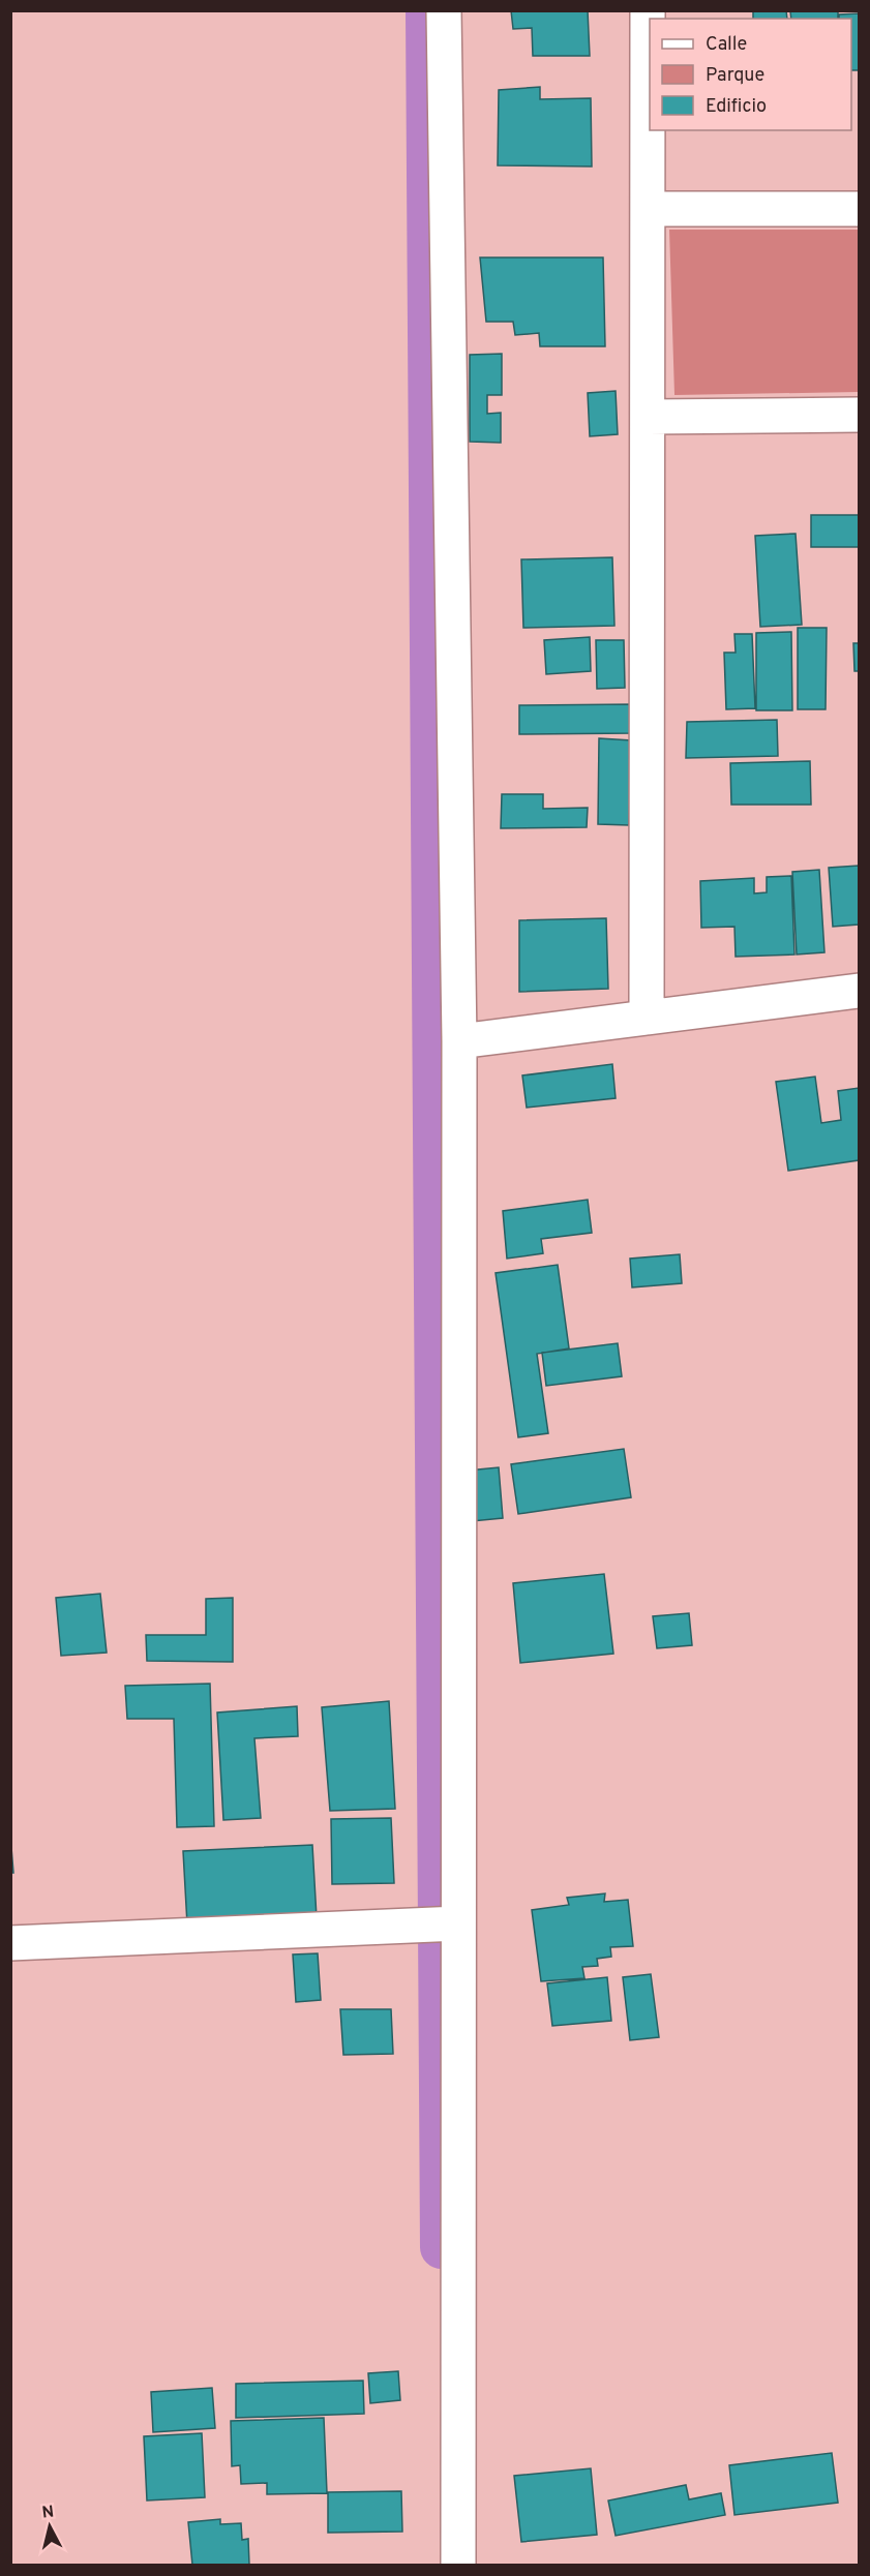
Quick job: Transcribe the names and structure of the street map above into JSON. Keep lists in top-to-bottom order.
{
  "legend": ["Calle", "Parque", "Edificio"],
  "north": "top"
}
